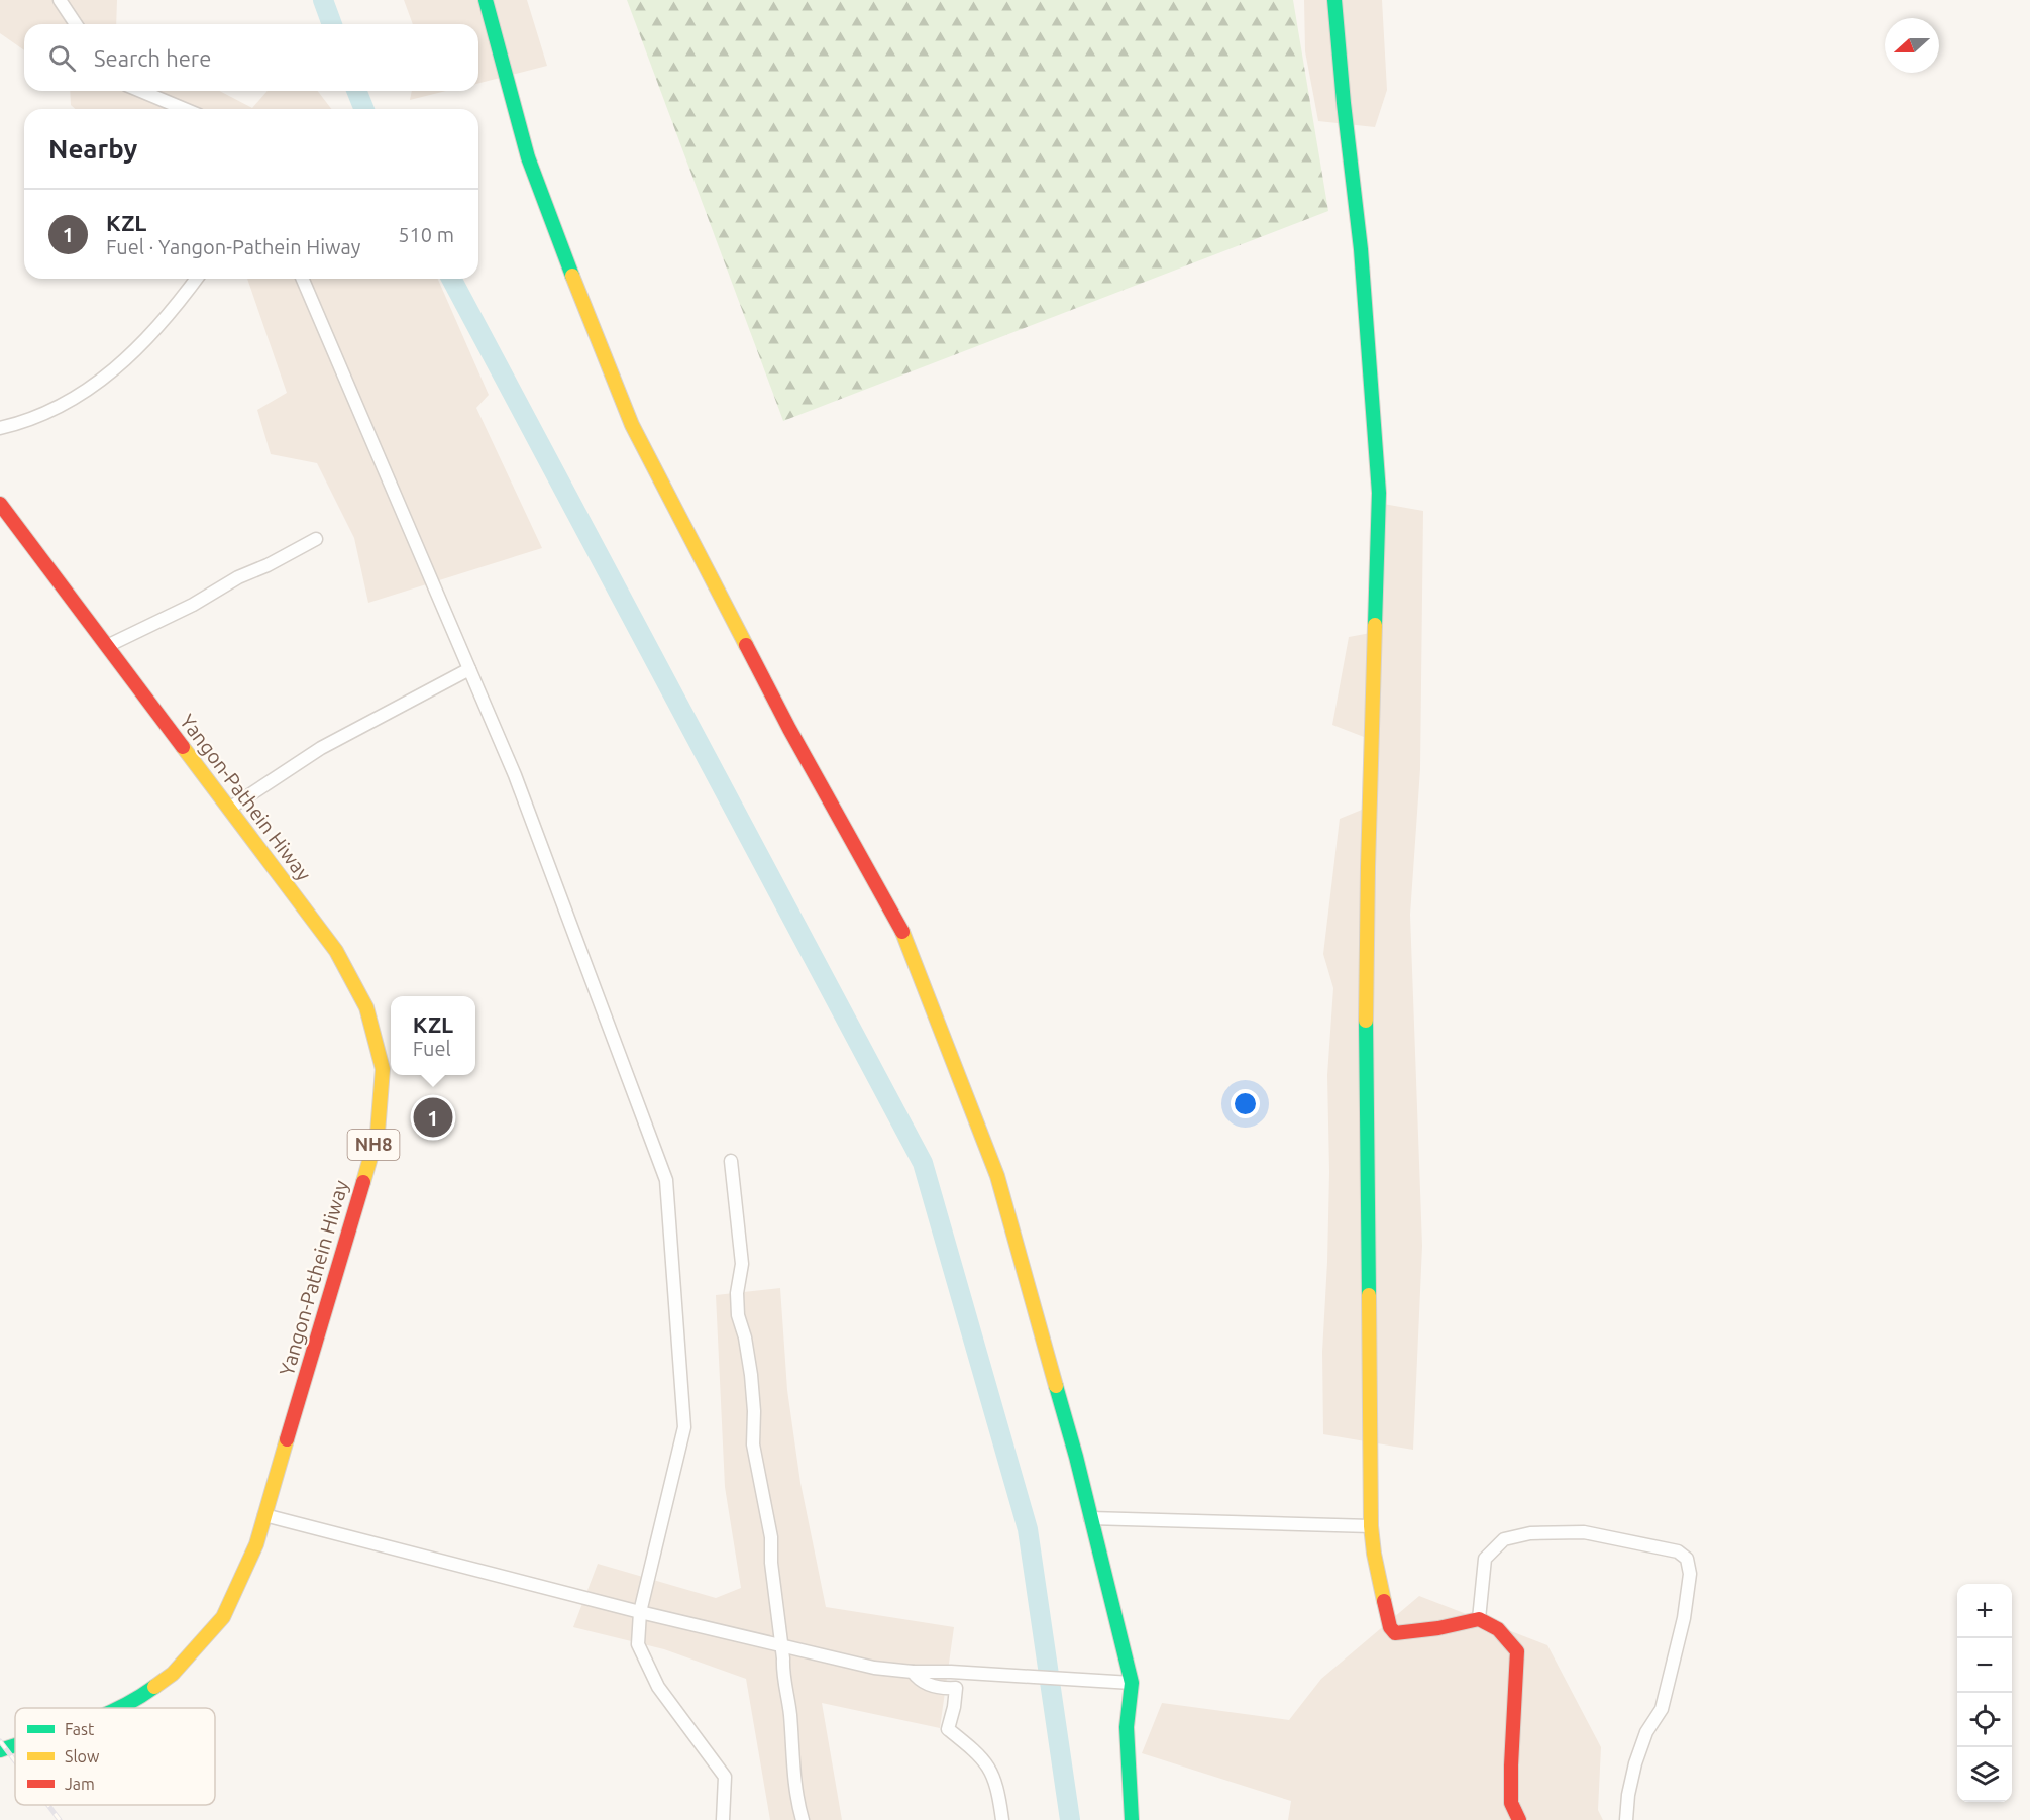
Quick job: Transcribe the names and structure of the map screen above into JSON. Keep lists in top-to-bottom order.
{
  "streets": {
    "main road": ["Yangon-Pathein Hiway", "NH8"]
  },
  "legend": ["Fast", "Slow", "Jam"],
  "north": "left",
  "page": {
    "search": "Search here",
    "heading": "Nearby",
    "list": [
      {
        "mark": "1",
        "name": "KZL",
        "note": "Fuel · Yangon-Pathein Hiway",
        "value": "510 m"
      }
    ],
    "popup": ["KZL", "Fuel"],
    "pins": "1",
    "map_buttons": ["+", "−"]
  }
}
